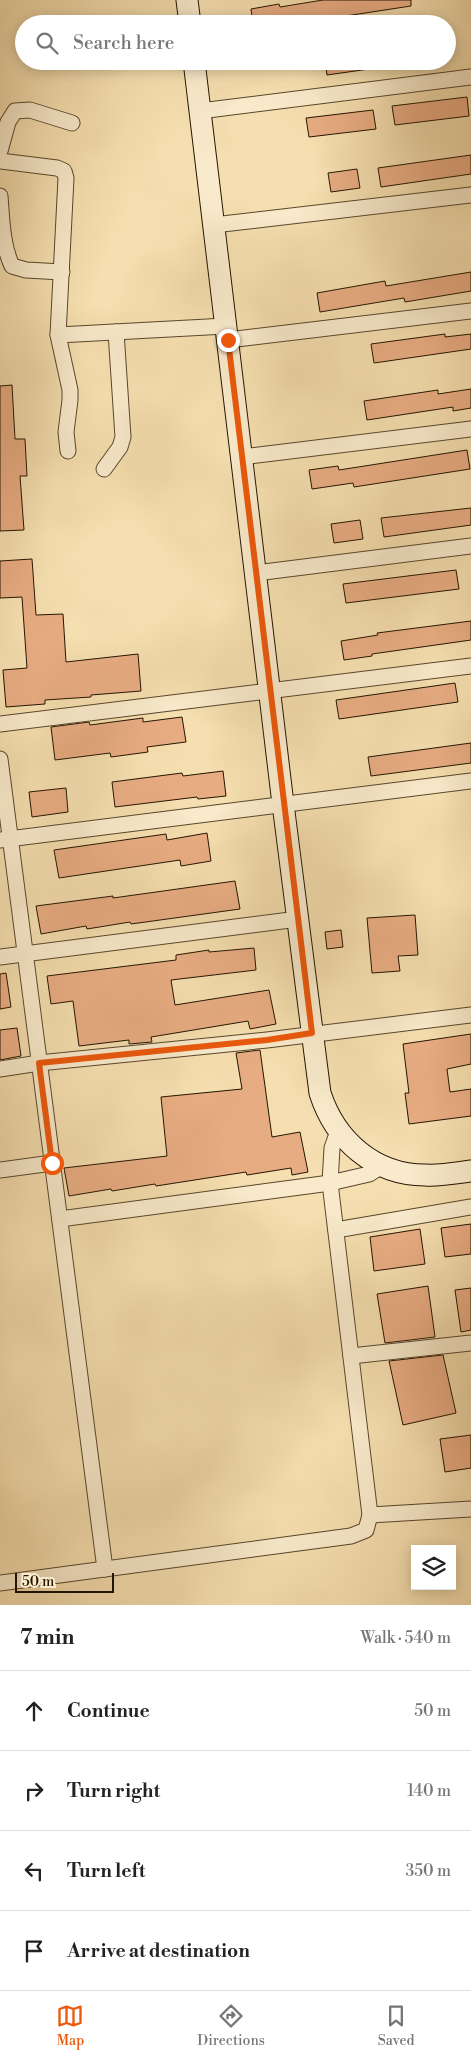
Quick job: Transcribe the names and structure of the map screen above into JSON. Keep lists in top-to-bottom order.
{
  "scale_bar": "50 m",
  "page": {
    "search": "Search here",
    "scale": "50 m",
    "heading": ["7 min", "Walk · 540 m"],
    "list": [
      ["Continue", "50 m"],
      ["Turn right", "140 m"],
      ["Turn left", "350 m"],
      "Arrive at destination"
    ],
    "nav": ["Map", "Directions", "Saved"]
  }
}
